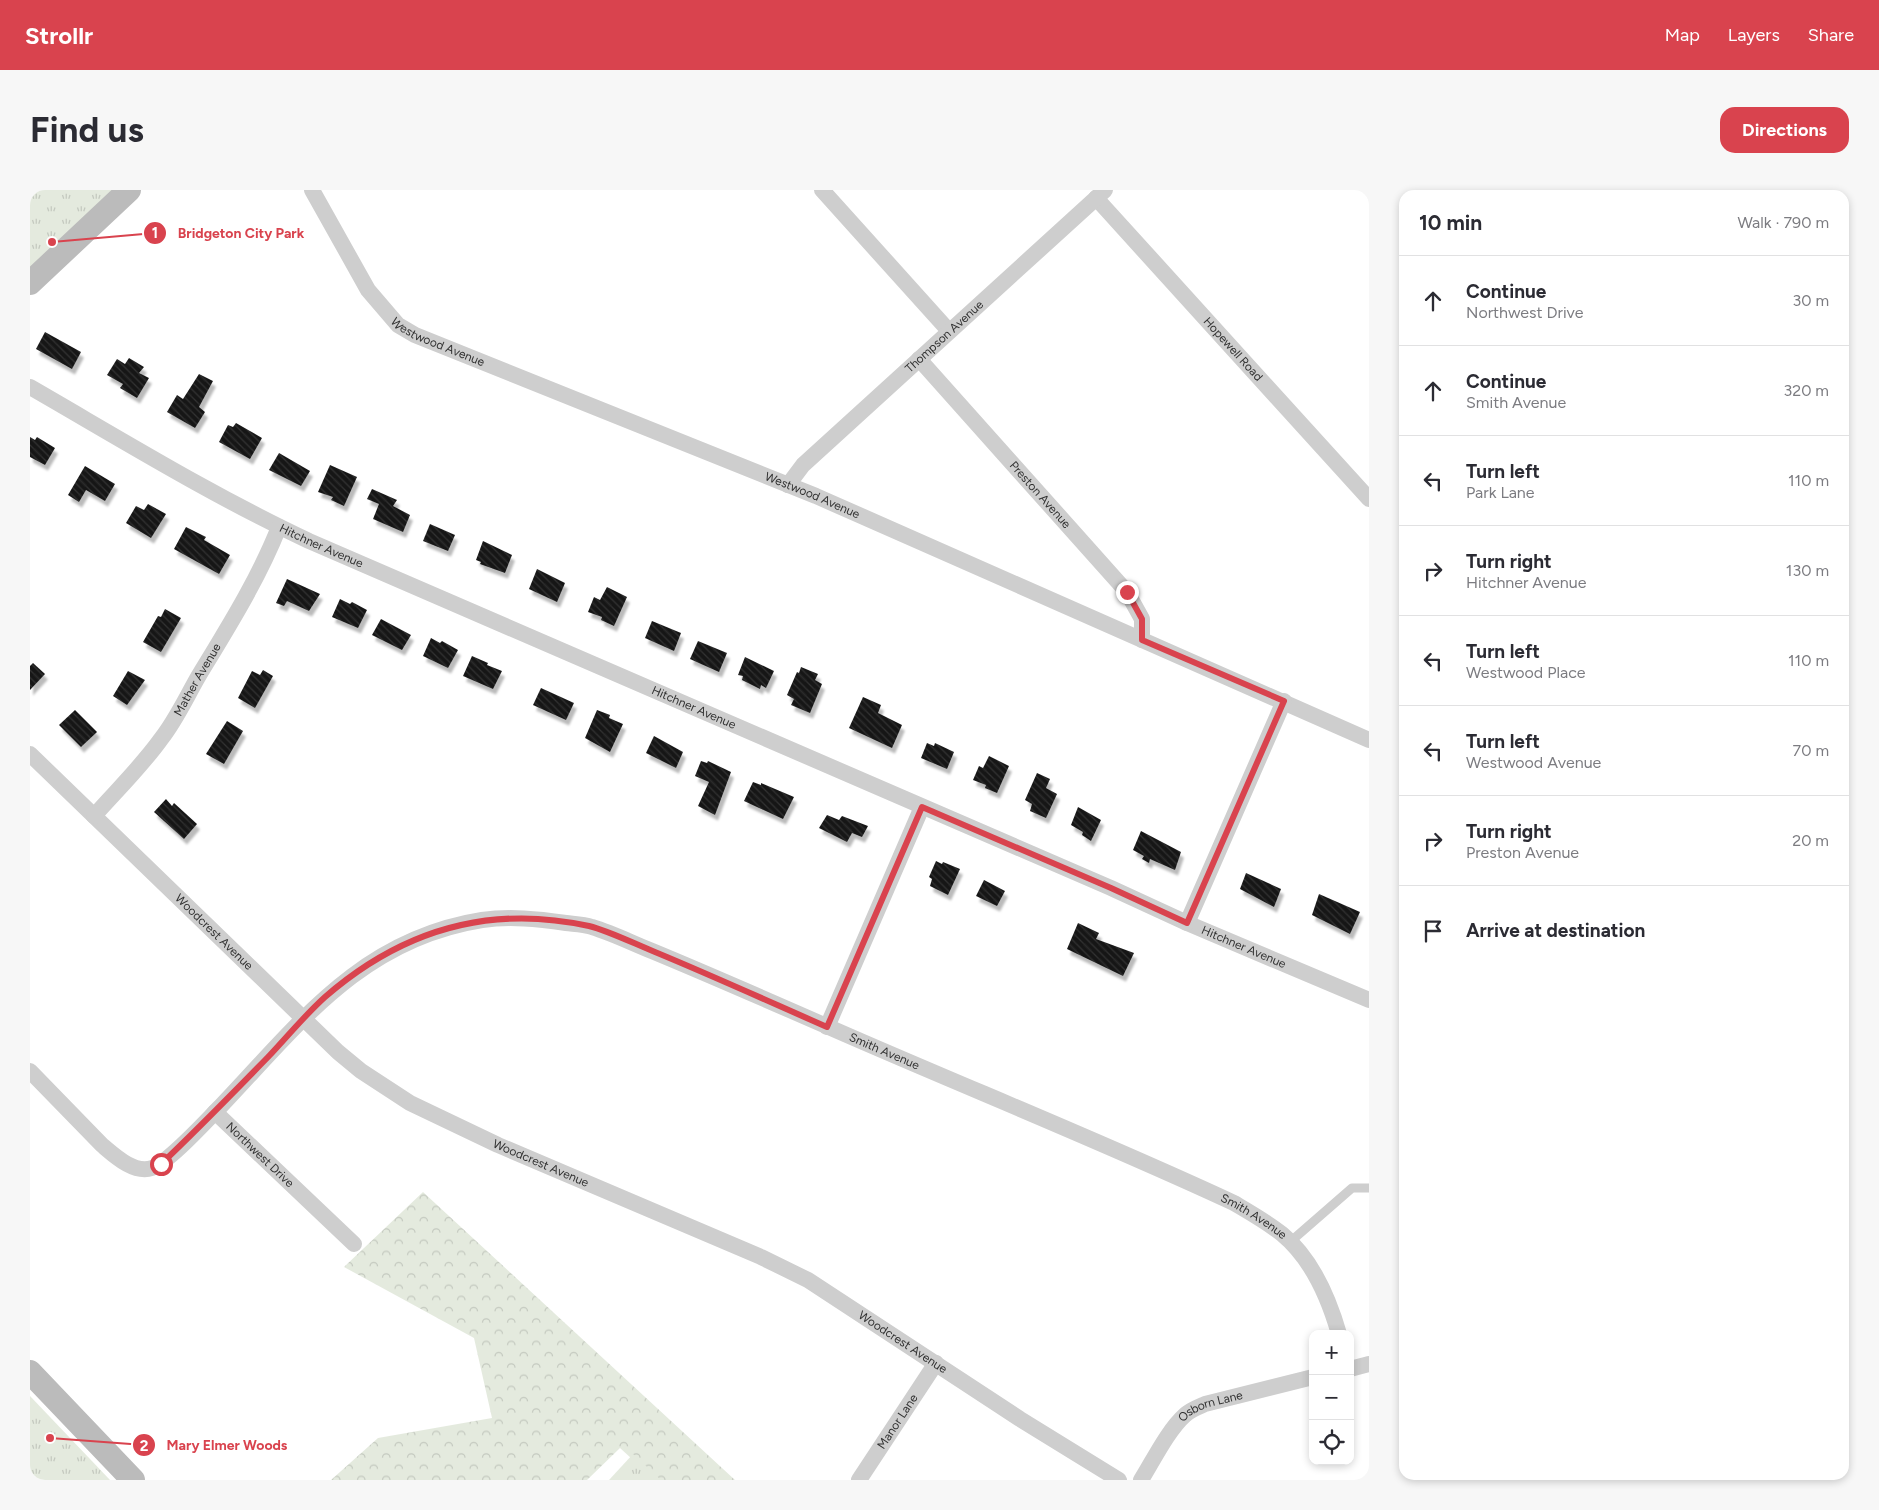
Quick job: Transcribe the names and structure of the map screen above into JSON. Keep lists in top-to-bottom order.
{
  "streets": {
    "street": [
      "Thompson Avenue",
      "Westwood Avenue",
      "Hopewell Road",
      "Preston Avenue",
      "Hitchner Avenue",
      "Mather Avenue",
      "Woodcrest Avenue",
      "Smith Avenue",
      "Northwest Drive",
      "Osborn Lane",
      "Manor Lane"
    ]
  },
  "crossings": [
    ["Thompson Avenue", "Westwood Avenue"],
    ["Thompson Avenue", "Hopewell Road"],
    ["Thompson Avenue", "Preston Avenue"],
    ["Westwood Avenue", "Preston Avenue"],
    ["Hitchner Avenue", "Mather Avenue"],
    ["Mather Avenue", "Woodcrest Avenue"],
    ["Woodcrest Avenue", "Smith Avenue"],
    ["Woodcrest Avenue", "Manor Lane"],
    ["Smith Avenue", "Northwest Drive"]
  ],
  "places": ["Bridgeton City Park", "Mary Elmer Woods"],
  "page": {
    "header": "Strollr",
    "nav": ["Map", "Layers", "Share"],
    "buttons": "Directions",
    "title": "Find us",
    "heading": ["10 min", "Walk · 790 m"],
    "list": [
      ["Continue", "Northwest Drive", "30 m"],
      ["Continue", "Smith Avenue", "320 m"],
      ["Turn left", "Park Lane", "110 m"],
      ["Turn right", "Hitchner Avenue", "130 m"],
      ["Turn left", "Westwood Place", "110 m"],
      ["Turn left", "Westwood Avenue", "70 m"],
      ["Turn right", "Preston Avenue", "20 m"],
      "Arrive at destination"
    ],
    "map_buttons": ["+", "−"]
  }
}
